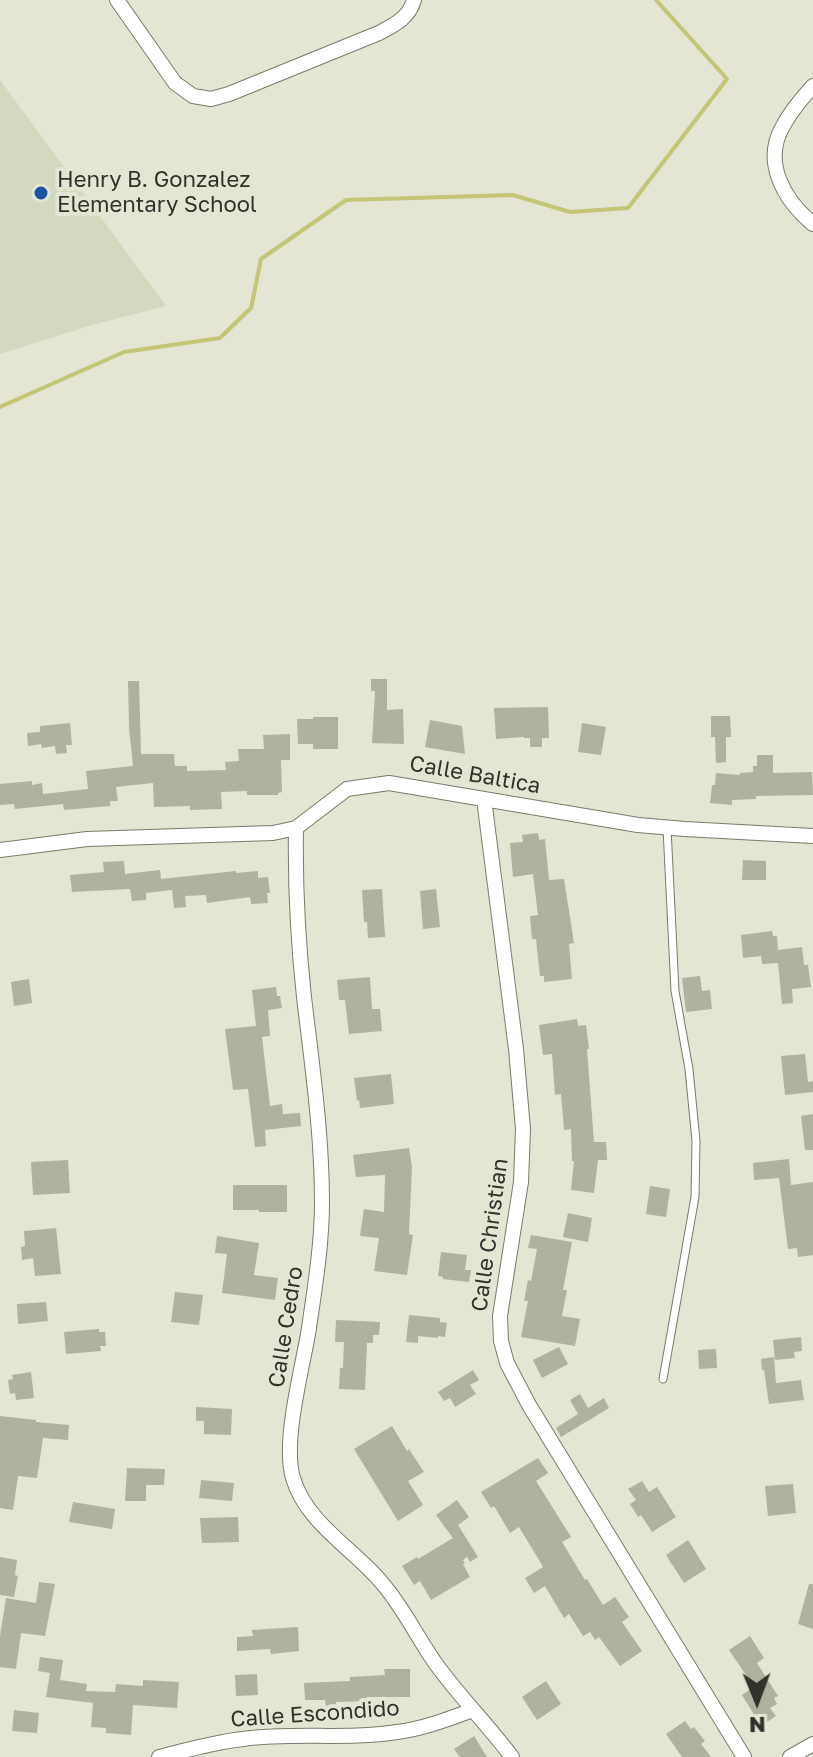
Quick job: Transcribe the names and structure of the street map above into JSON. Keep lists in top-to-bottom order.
{
  "streets": {
    "street": [
      "Calle Baltica",
      "Calle Christian",
      "Calle Cedro",
      "Calle Escondido"
    ]
  },
  "crossings": [
    ["Calle Baltica", "Calle Christian"],
    ["Calle Baltica", "Calle Cedro"],
    ["Calle Cedro", "Calle Escondido"]
  ],
  "places": ["Henry B. Gonzalez Elementary School"],
  "north": "bottom"
}
